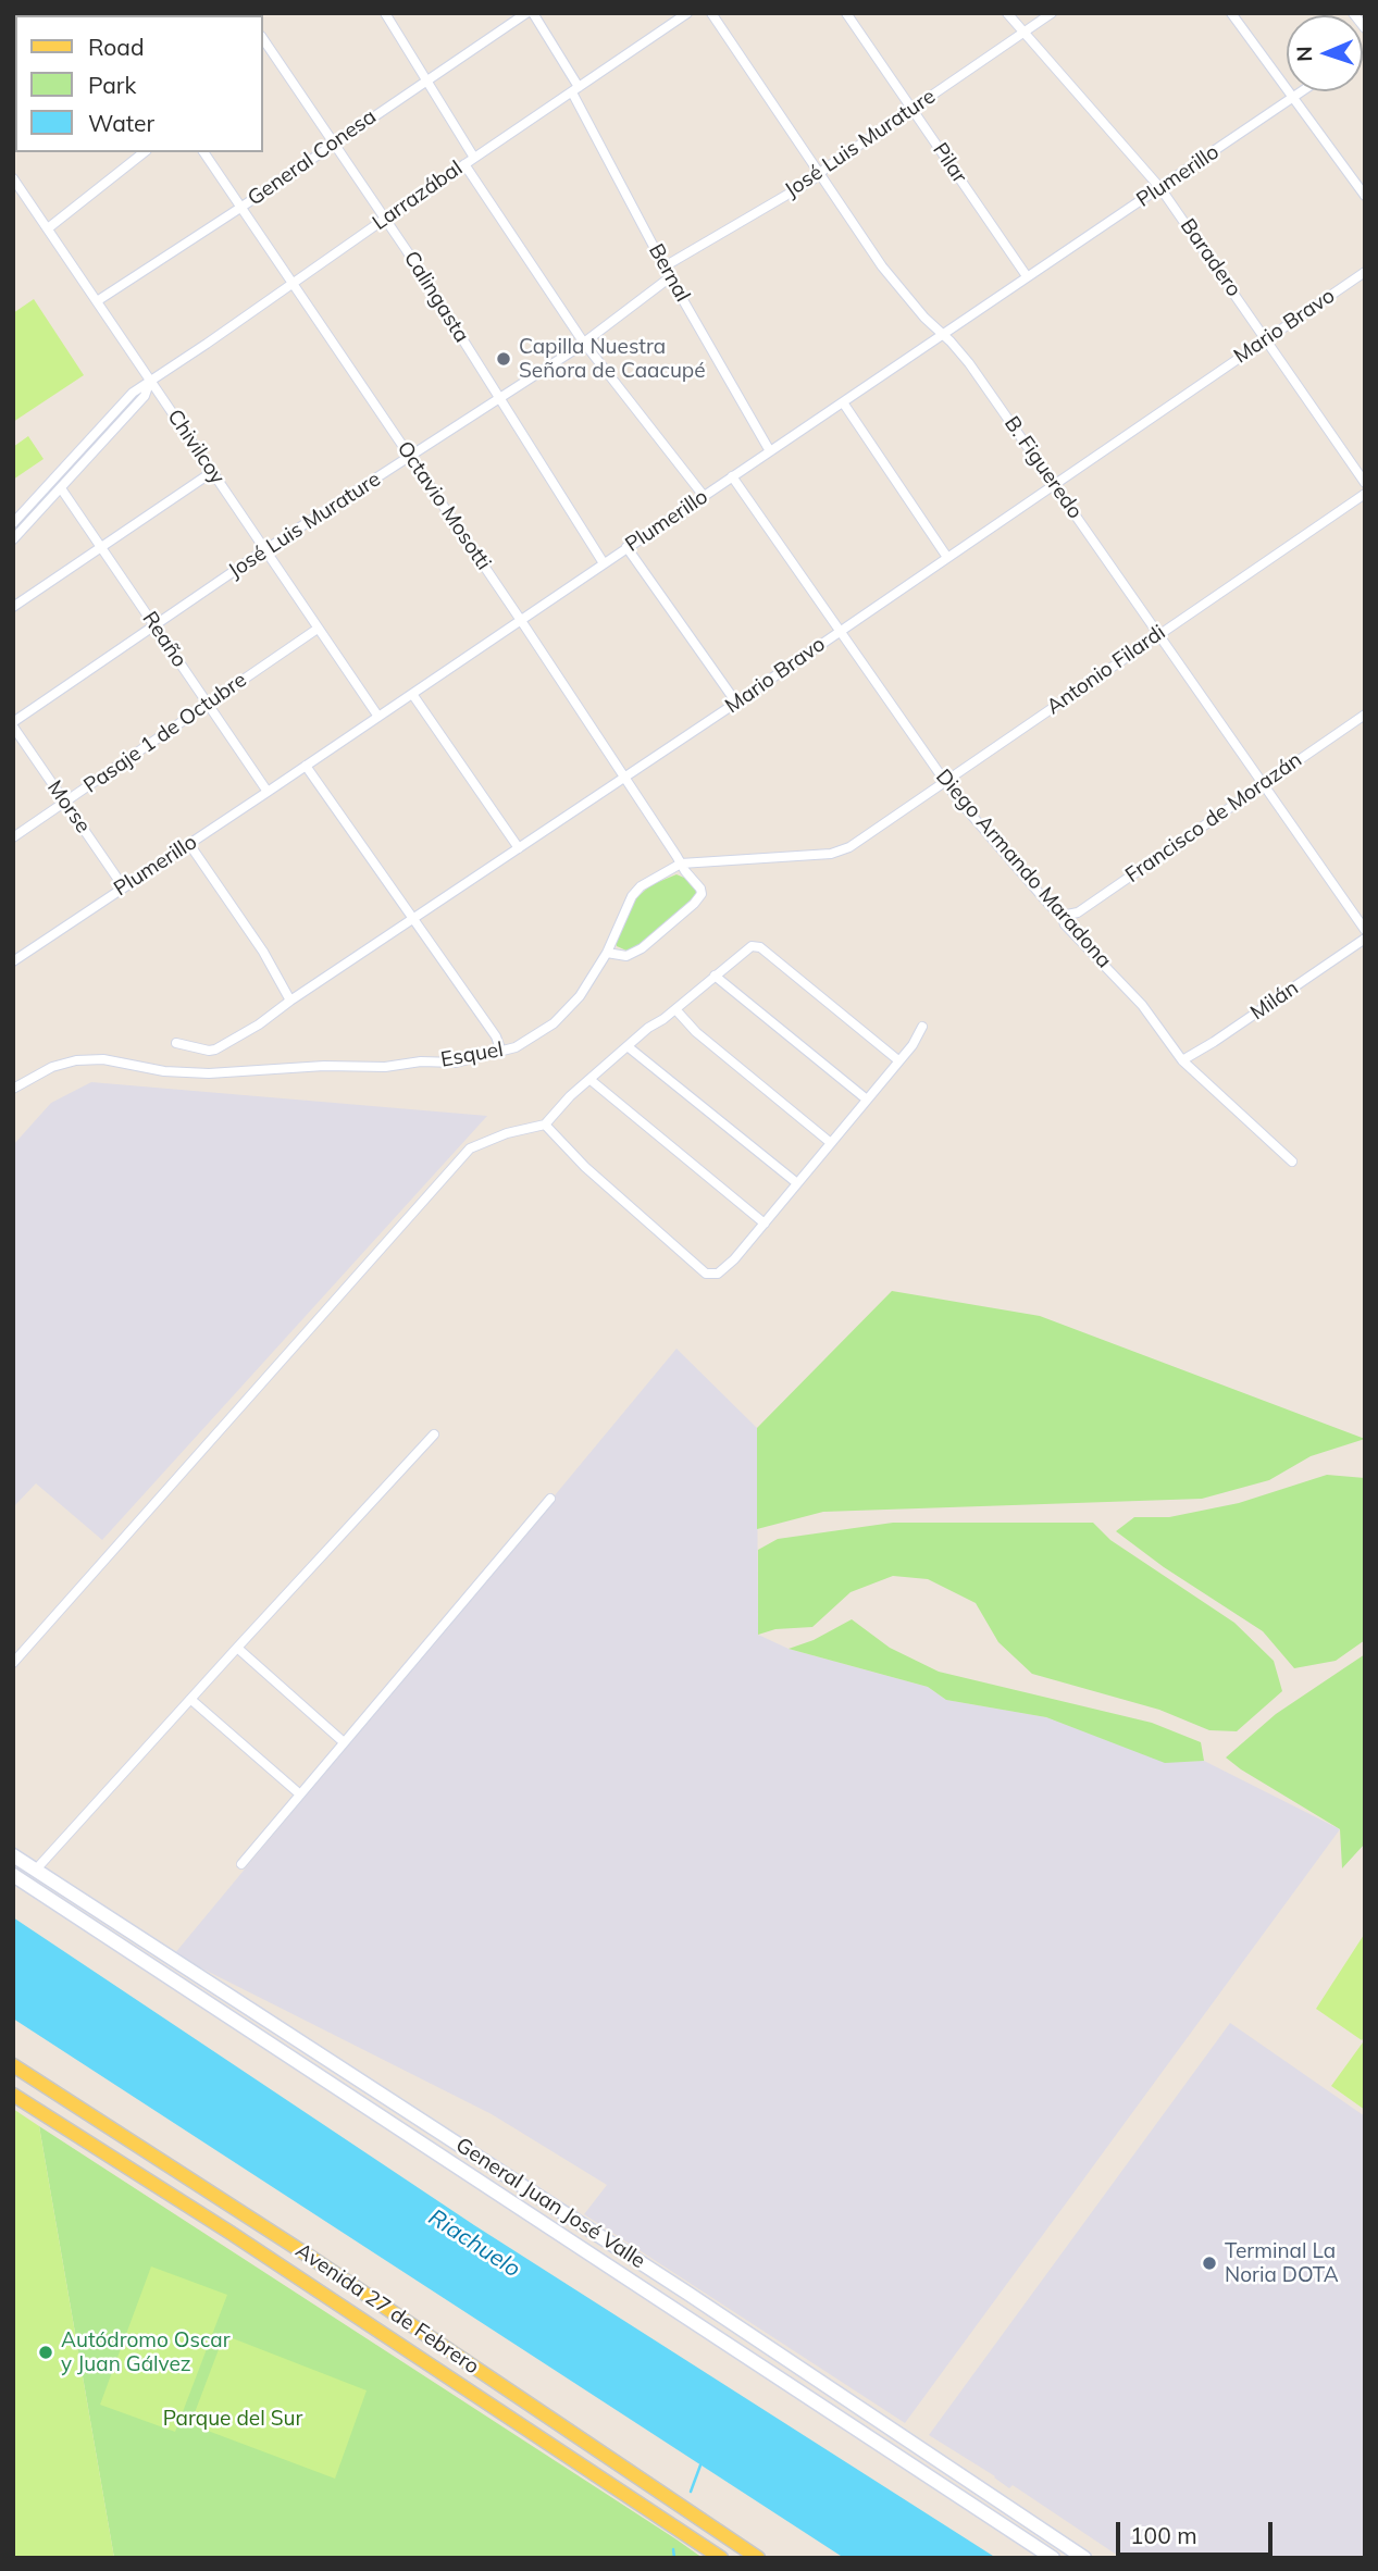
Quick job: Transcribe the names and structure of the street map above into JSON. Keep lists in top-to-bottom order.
{
  "streets": {
    "main road": ["General Juan José Valle", "Avenida 27 de Febrero"],
    "street": [
      "José Luis Murature",
      "General Conesa",
      "Pilar",
      "Plumerillo",
      "Larrazábal",
      "Baradero",
      "Bernal",
      "Calingasta",
      "Mario Bravo",
      "Chivilcoy",
      "B. Figueredo",
      "Octavio Mosotti",
      "Reaño",
      "Antonio Filardi",
      "Pasaje 1 de Octubre",
      "Morse",
      "Francisco de Morazán",
      "Diego Armando Maradona",
      "Milán",
      "Esquel"
    ]
  },
  "crossings": [
    ["José Luis Murature", "Pilar"],
    ["José Luis Murature", "Baradero"],
    ["José Luis Murature", "Bernal"],
    ["José Luis Murature", "Calingasta"],
    ["José Luis Murature", "Chivilcoy"],
    ["José Luis Murature", "B. Figueredo"],
    ["José Luis Murature", "Octavio Mosotti"],
    ["José Luis Murature", "Reaño"],
    ["José Luis Murature", "Morse"],
    ["General Conesa", "Calingasta"],
    ["General Conesa", "Chivilcoy"],
    ["General Conesa", "Octavio Mosotti"],
    ["Pilar", "Plumerillo"],
    ["Plumerillo", "Baradero"],
    ["Plumerillo", "Bernal"],
    ["Plumerillo", "Calingasta"],
    ["Plumerillo", "Chivilcoy"],
    ["Plumerillo", "B. Figueredo"],
    ["Plumerillo", "Octavio Mosotti"],
    ["Plumerillo", "Reaño"],
    ["Plumerillo", "Morse"],
    ["Plumerillo", "Diego Armando Maradona"],
    ["Larrazábal", "Bernal"],
    ["Larrazábal", "Calingasta"],
    ["Larrazábal", "Chivilcoy"],
    ["Larrazábal", "Octavio Mosotti"],
    ["Larrazábal", "Reaño"],
    ["Baradero", "Mario Bravo"],
    ["Mario Bravo", "B. Figueredo"],
    ["Mario Bravo", "Octavio Mosotti"],
    ["Mario Bravo", "Diego Armando Maradona"],
    ["Chivilcoy", "Pasaje 1 de Octubre"],
    ["B. Figueredo", "Antonio Filardi"],
    ["B. Figueredo", "Francisco de Morazán"],
    ["Octavio Mosotti", "Esquel"],
    ["Reaño", "Pasaje 1 de Octubre"],
    ["Antonio Filardi", "Diego Armando Maradona"],
    ["Antonio Filardi", "Esquel"],
    ["Pasaje 1 de Octubre", "Morse"],
    ["Francisco de Morazán", "Diego Armando Maradona"],
    ["Diego Armando Maradona", "Milán"]
  ],
  "water": ["Riachuelo"],
  "parks": ["Parque del Sur"],
  "places": ["Capilla Nuestra Señora de Caacupé", "Terminal La Noria DOTA", "Autódromo Oscar y Juan Gálvez"],
  "legend": ["Road", "Park", "Water"],
  "scale_bar": "100 m",
  "north": "left"
}
